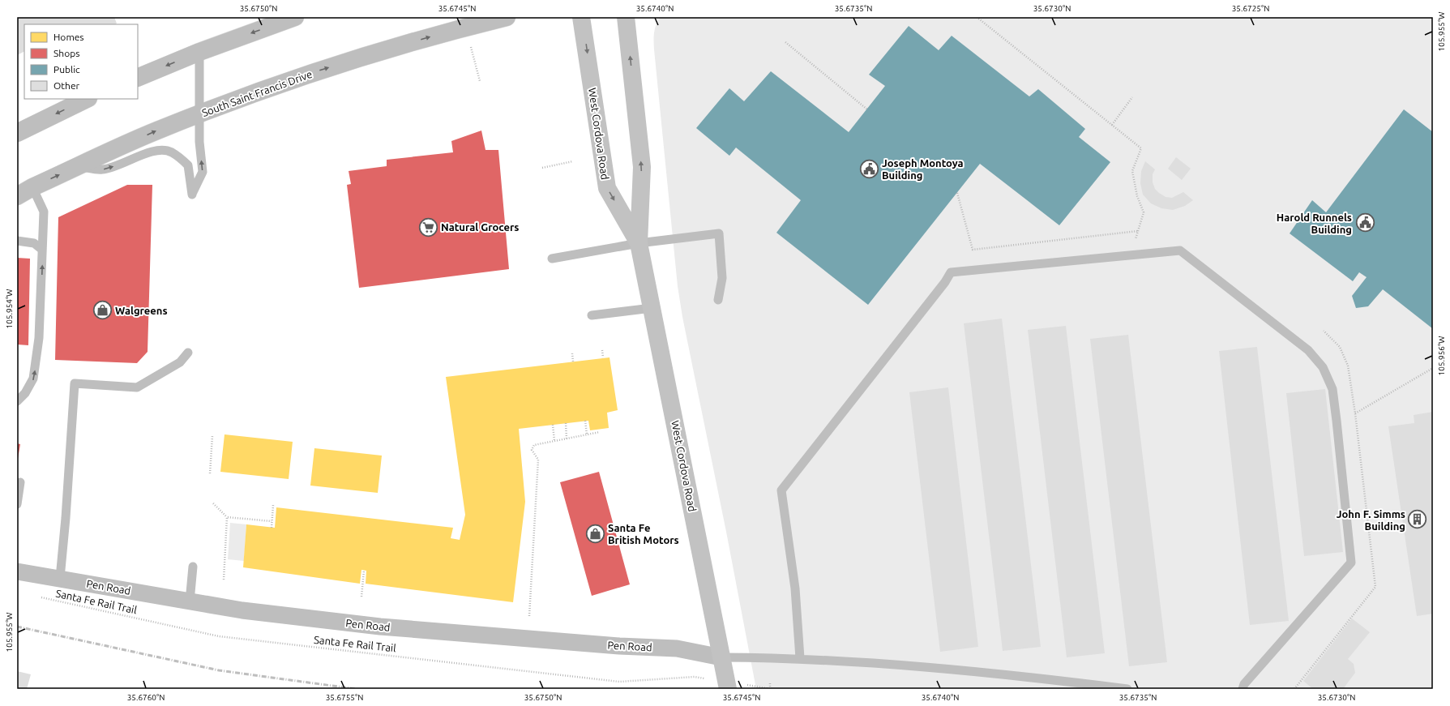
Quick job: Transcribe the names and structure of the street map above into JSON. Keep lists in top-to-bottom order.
{
  "streets": {
    "highway": ["South Saint Francis Drive"],
    "main road": ["West Cordova Road"],
    "street": ["Pen Road"],
    "path": ["Santa Fe Rail Trail"]
  },
  "crossings": [
    ["West Cordova Road", "Pen Road"]
  ],
  "places": {
    "public building": ["Joseph Montoya Building", "Harold Runnels Building"],
    "supermarket": ["Natural Grocers"],
    "shop": ["Walgreens", "Santa Fe British Motors"],
    "building": ["John F. Simms Building"]
  },
  "legend": [
    "Homes",
    "Shops",
    "Public",
    "Other"
  ],
  "coordinates": [
    "35.6750°N",
    "35.6745°N",
    "35.6740°N",
    "35.6735°N",
    "35.6730°N",
    "35.6725°N",
    "105.955°W",
    "105.954°W",
    "105.956°W",
    "35.6760°N",
    "35.6755°N"
  ]
}
